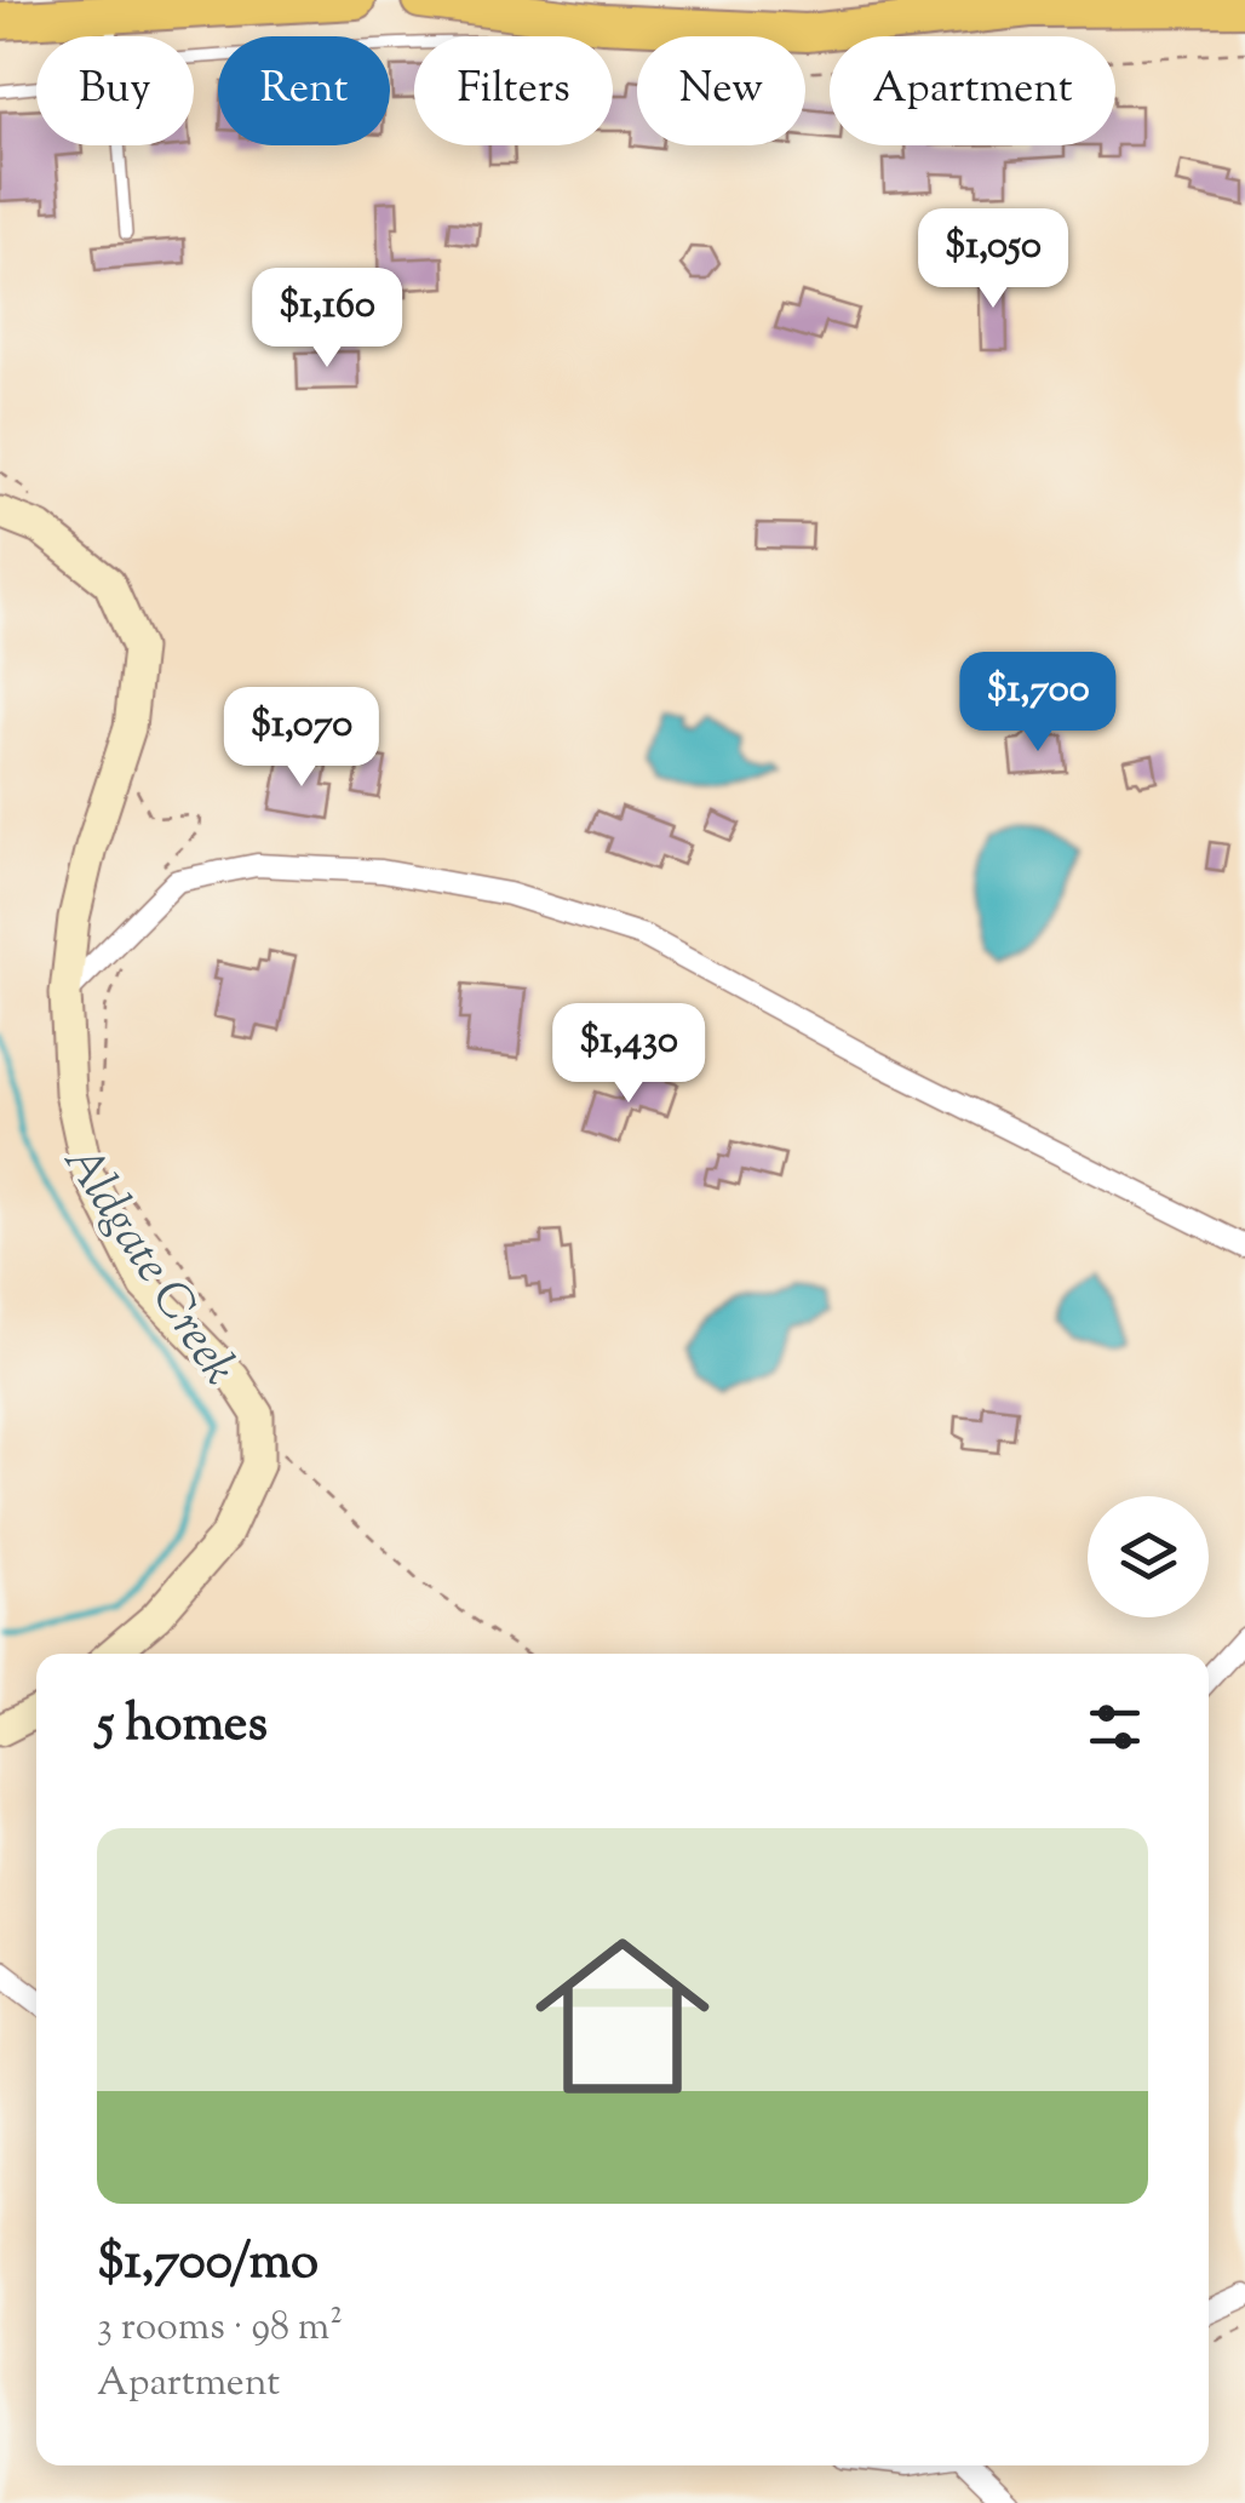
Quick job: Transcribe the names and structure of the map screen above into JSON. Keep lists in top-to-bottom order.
{
  "water": ["Aldgate Creek"],
  "page": {
    "chip": [
      "Buy",
      "Rent",
      "Filters",
      "New",
      "Apartment"
    ],
    "price": [
      "$1,050",
      "$1,160",
      "$1,700",
      "$1,070",
      "$1,430"
    ],
    "heading": "5 homes",
    "list": [
      {
        "name": "$1,700/mo",
        "note": "3 rooms · 98 m² · Apartment"
      }
    ]
  }
}
